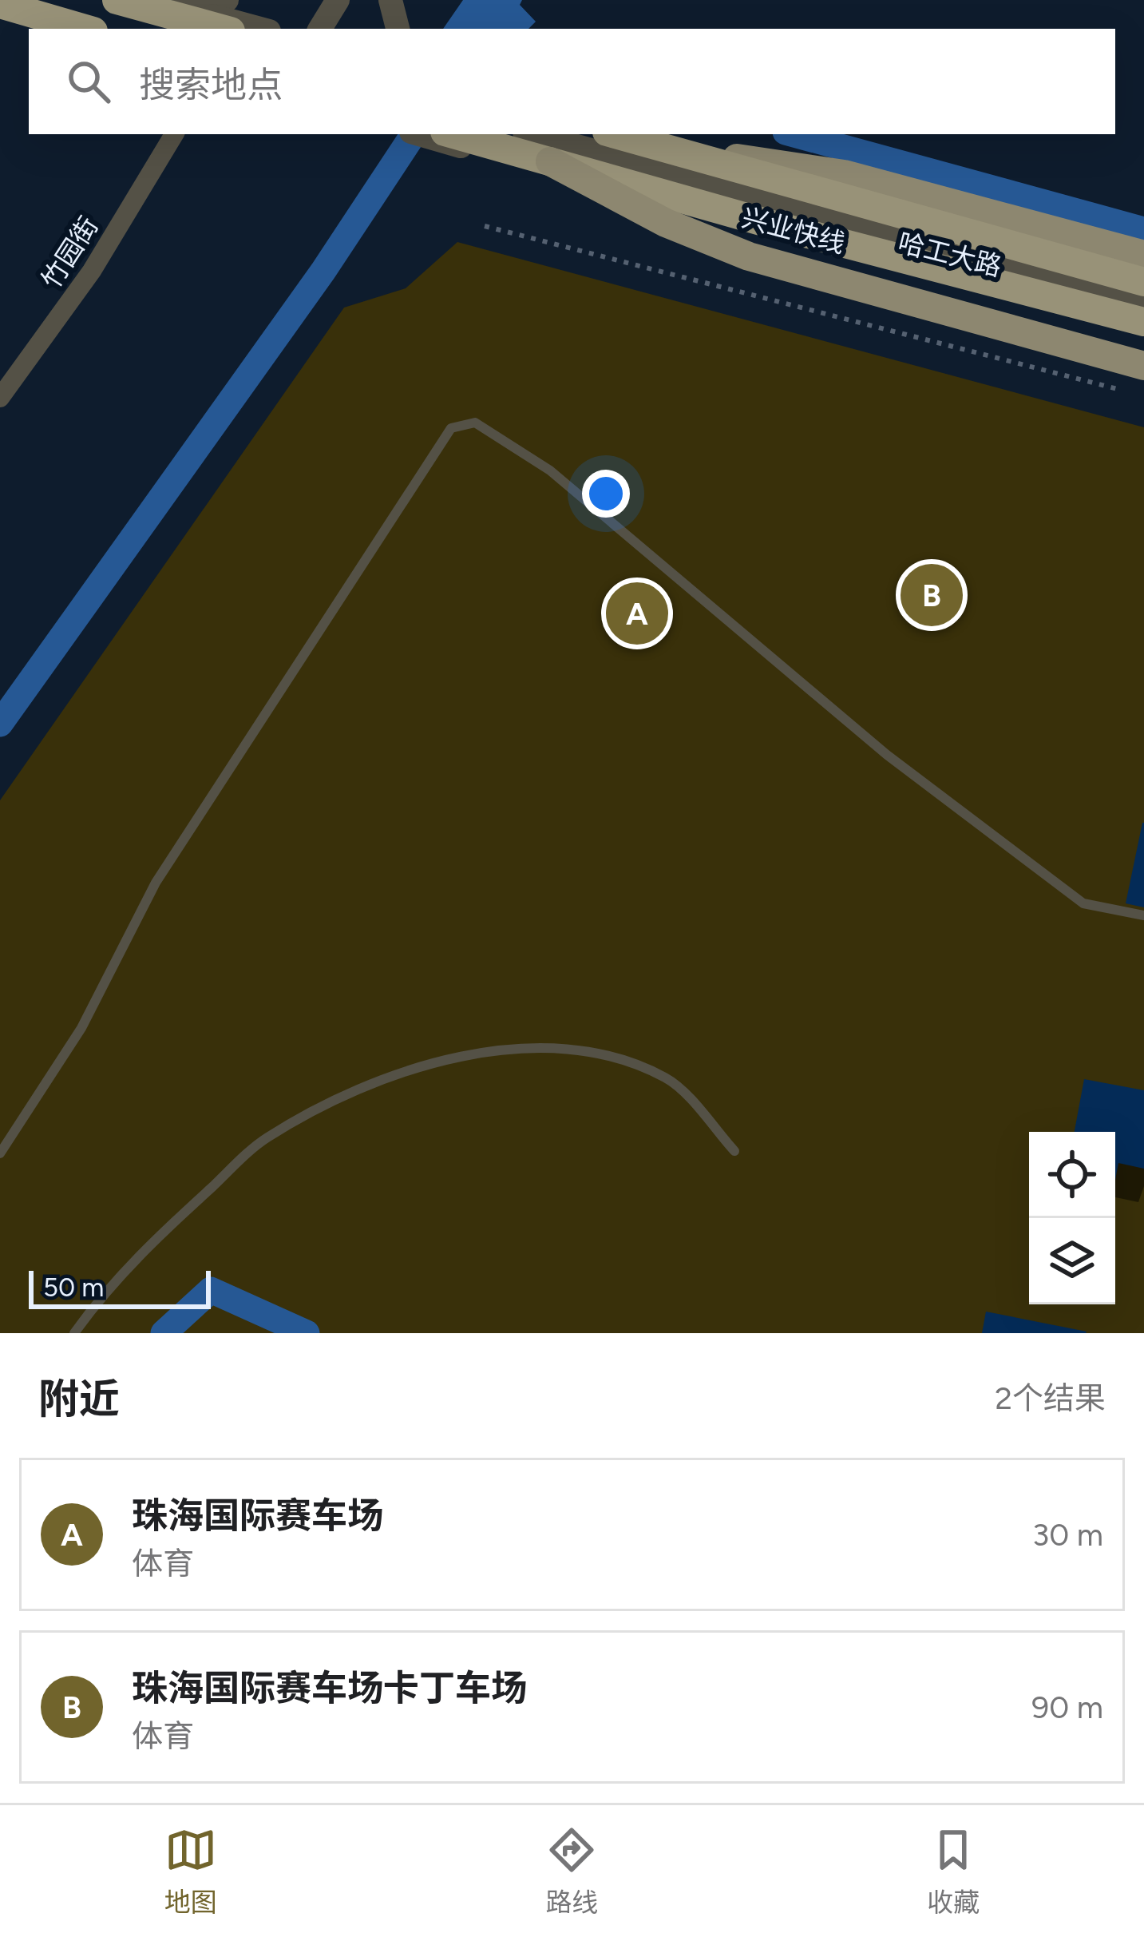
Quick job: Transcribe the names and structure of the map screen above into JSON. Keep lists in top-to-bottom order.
{
  "streets": {
    "highway": ["兴业快线"],
    "street": ["竹园街", "哈工大路"]
  },
  "scale_bar": "50 m",
  "page": {
    "search": "搜索地点",
    "pins": ["B", "A"],
    "scale": "50 m",
    "heading": ["附近", "2个结果"],
    "list": [
      {
        "mark": "A",
        "name": "珠海国际赛车场",
        "note": "体育",
        "value": "30 m"
      },
      {
        "mark": "B",
        "name": "珠海国际赛车场卡丁车场",
        "note": "体育",
        "value": "90 m"
      }
    ],
    "nav": ["地图", "路线", "收藏"]
  }
}
